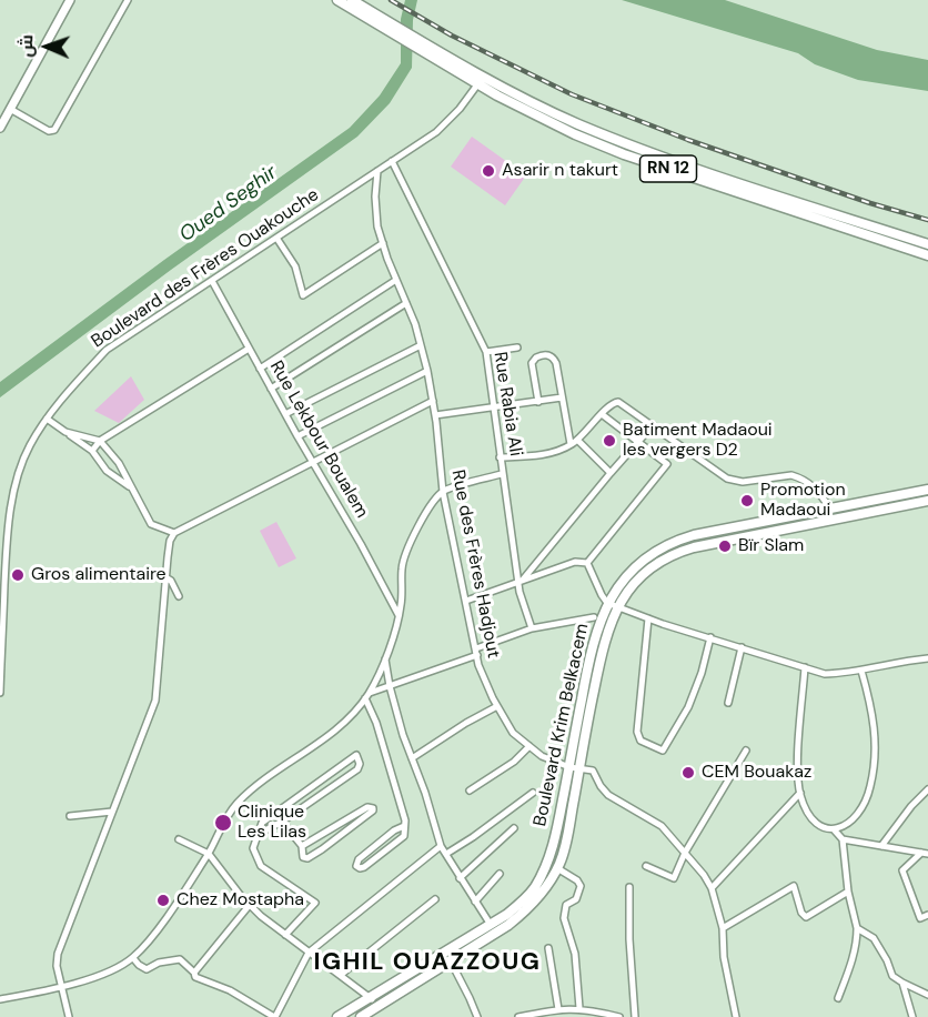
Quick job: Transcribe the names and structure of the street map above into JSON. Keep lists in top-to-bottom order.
{
  "streets": {
    "main road": ["RN 12", "Boulevard Krim Belkacem"],
    "street": [
      "Boulevard des Frères Ouakouche",
      "Rue Rabia Ali",
      "Rue Lekbour Boualem",
      "Rue des Frères Hadjout"
    ]
  },
  "crossings": [
    ["RN 12", "Boulevard des Frères Ouakouche"],
    ["Boulevard des Frères Ouakouche", "Rue Rabia Ali"],
    ["Boulevard des Frères Ouakouche", "Rue Lekbour Boualem"],
    ["Boulevard des Frères Ouakouche", "Rue des Frères Hadjout"],
    ["Rue des Frères Hadjout", "Boulevard Krim Belkacem"]
  ],
  "districts": ["IGHIL OUAZZOUG"],
  "water": ["Oued Seghir"],
  "places": [
    "Asarir n takurt",
    "Batiment Madaoui les vergers D2",
    "Promotion Madaoui",
    "Bïr Slam",
    "Gros alimentaire",
    "CEM Bouakaz",
    "Clinique Les Lilas",
    "Chez Mostapha"
  ],
  "north": "left"
}
